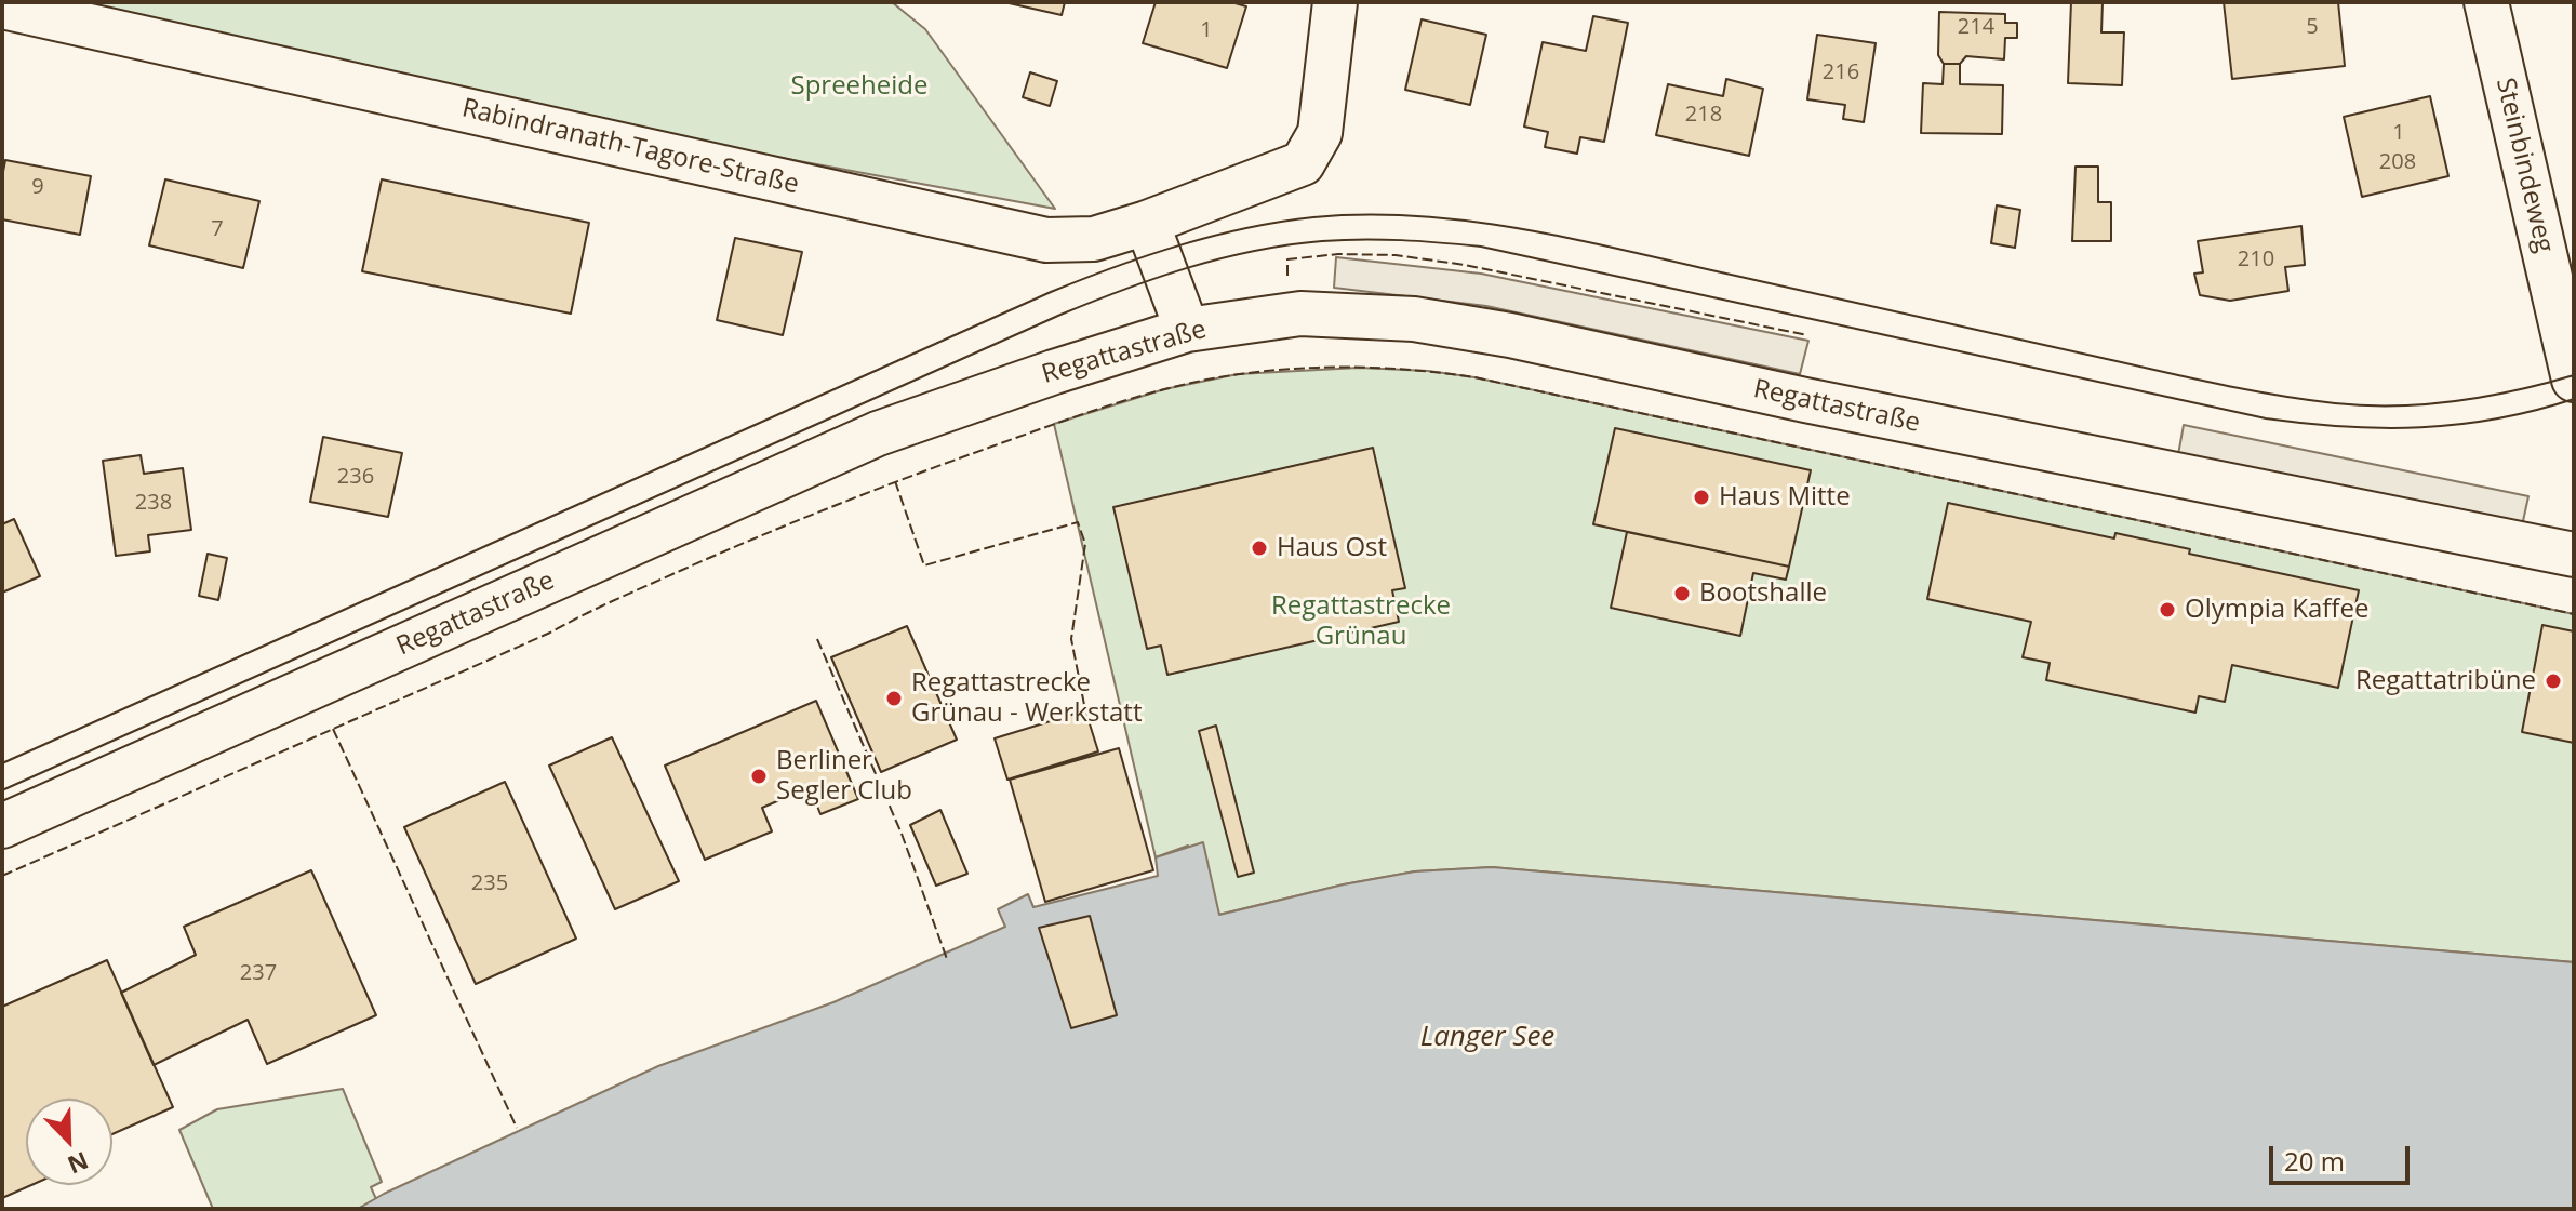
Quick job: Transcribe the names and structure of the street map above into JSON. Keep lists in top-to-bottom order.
{
  "streets": {
    "street": ["Rabindranath-Tagore-Straße", "Steinbindeweg", "Regattastraße"]
  },
  "water": ["Langer See"],
  "parks": ["Spreeheide", "Regattastrecke Grünau"],
  "places": [
    "Haus Mitte",
    "Haus Ost",
    "Bootshalle",
    "Olympia Kaffee",
    "Regattatribüne",
    "Regattastrecke Grünau - Werkstatt",
    "Berliner Segler Club"
  ],
  "house_numbers": [
    "214",
    "5",
    "1",
    "216",
    "218",
    "1",
    "208",
    "9",
    "7",
    "210",
    "236",
    "238",
    "235",
    "237"
  ],
  "scale_bar": "20 m",
  "north": "bottom right"
}
